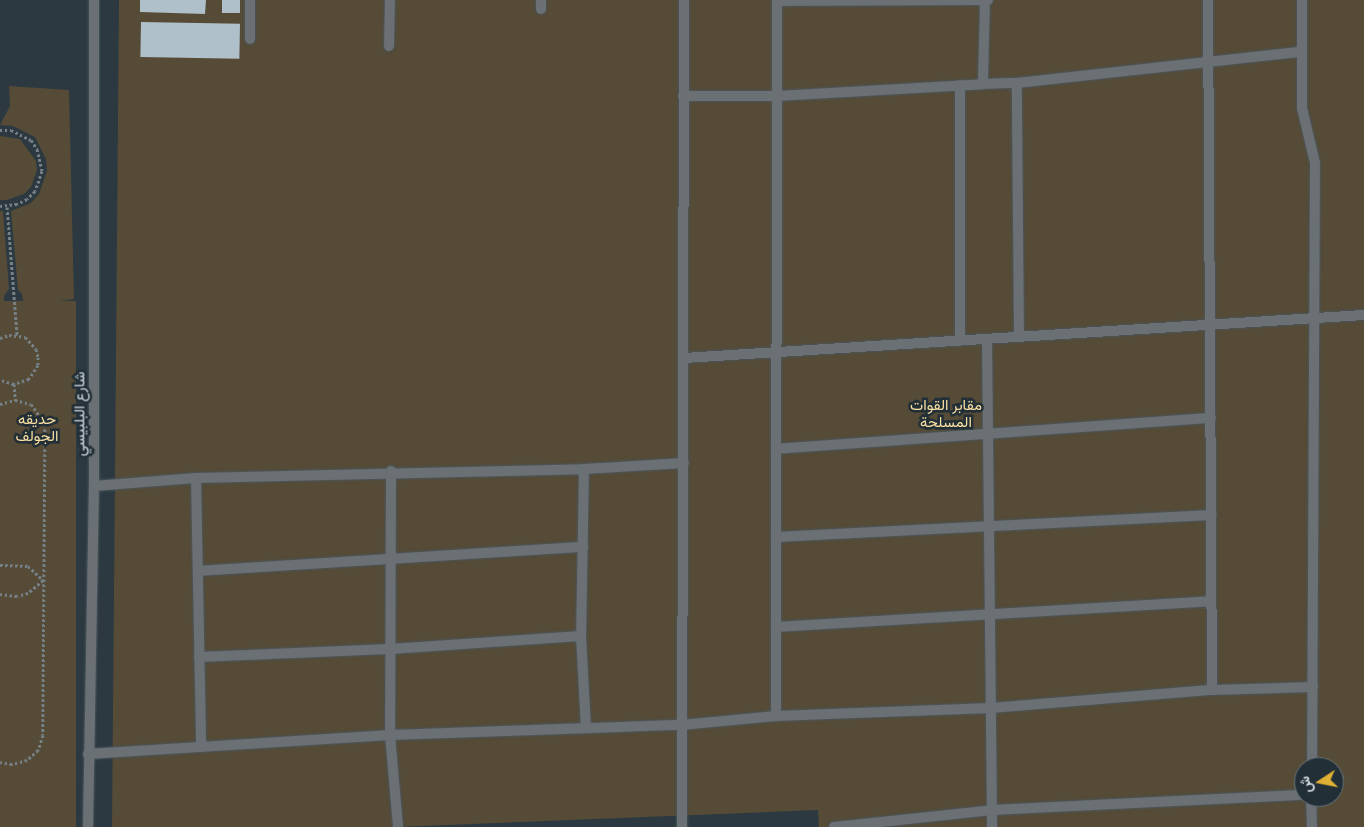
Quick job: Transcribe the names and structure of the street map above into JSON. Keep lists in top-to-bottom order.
{
  "streets": {
    "street": ["شارع البلبيسي"]
  },
  "parks": ["مقابر القوات المسلحة", "حديقه الجولف"],
  "north": "left"
}
